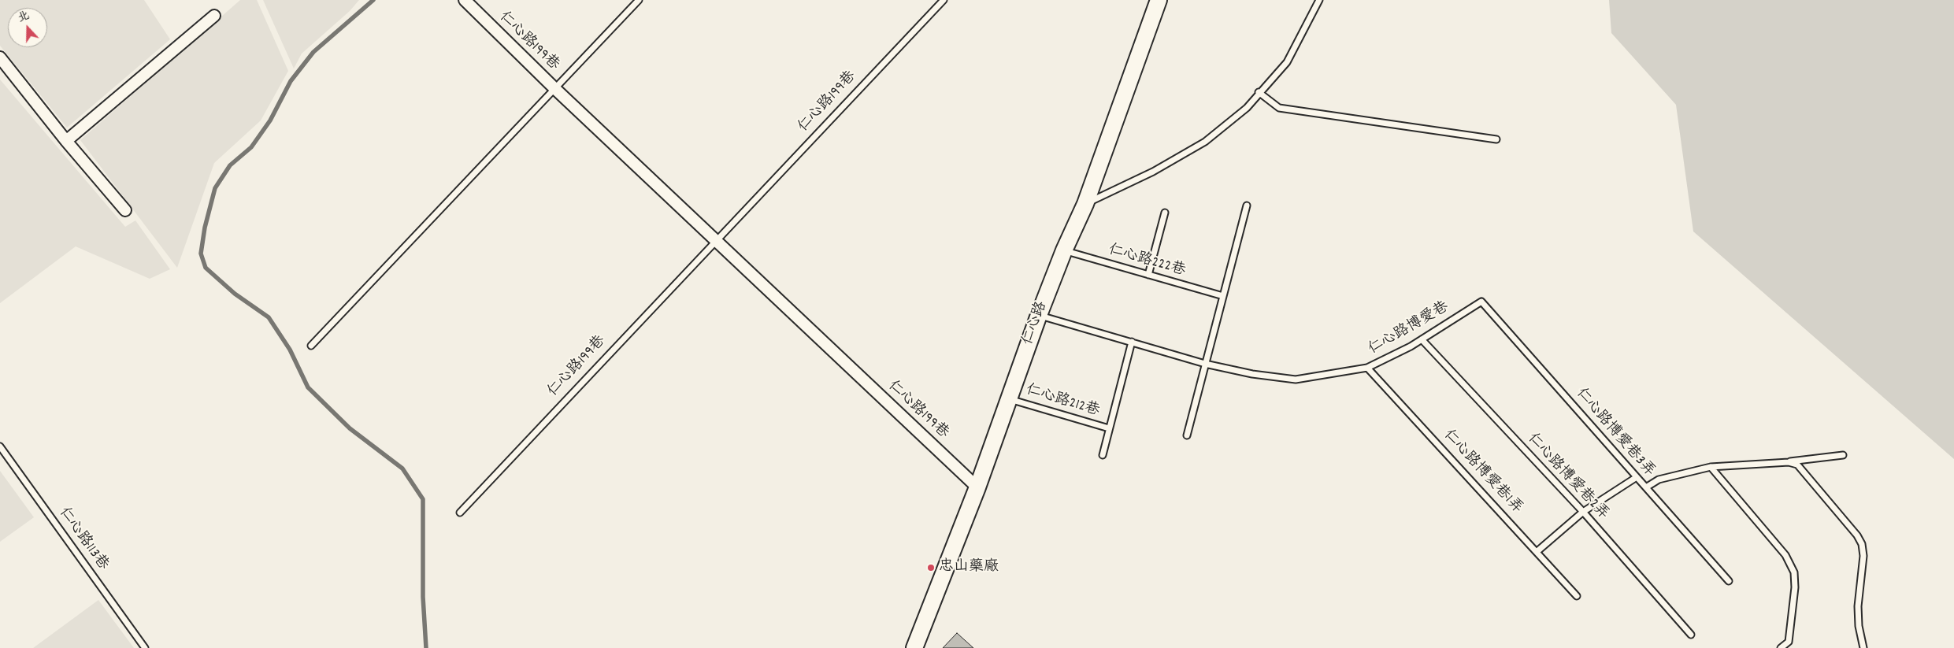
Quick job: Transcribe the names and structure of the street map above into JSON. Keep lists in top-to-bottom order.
{
  "streets": {
    "street": ["仁心路199巷", "仁心路"],
    "lane": [
      "仁心路222巷",
      "仁心路博愛巷",
      "仁心路212巷",
      "仁心路博愛巷3弄",
      "仁心路博愛巷1弄",
      "仁心路博愛巷2弄",
      "仁心路113巷"
    ]
  },
  "crossings": [
    ["仁心路199巷", "仁心路"],
    ["仁心路222巷", "仁心路"],
    ["仁心路", "仁心路212巷"],
    ["仁心路博愛巷", "仁心路博愛巷3弄"],
    ["仁心路博愛巷", "仁心路博愛巷1弄"],
    ["仁心路博愛巷", "仁心路博愛巷2弄"]
  ],
  "places": ["忠山藥廠"],
  "north": "top"
}
